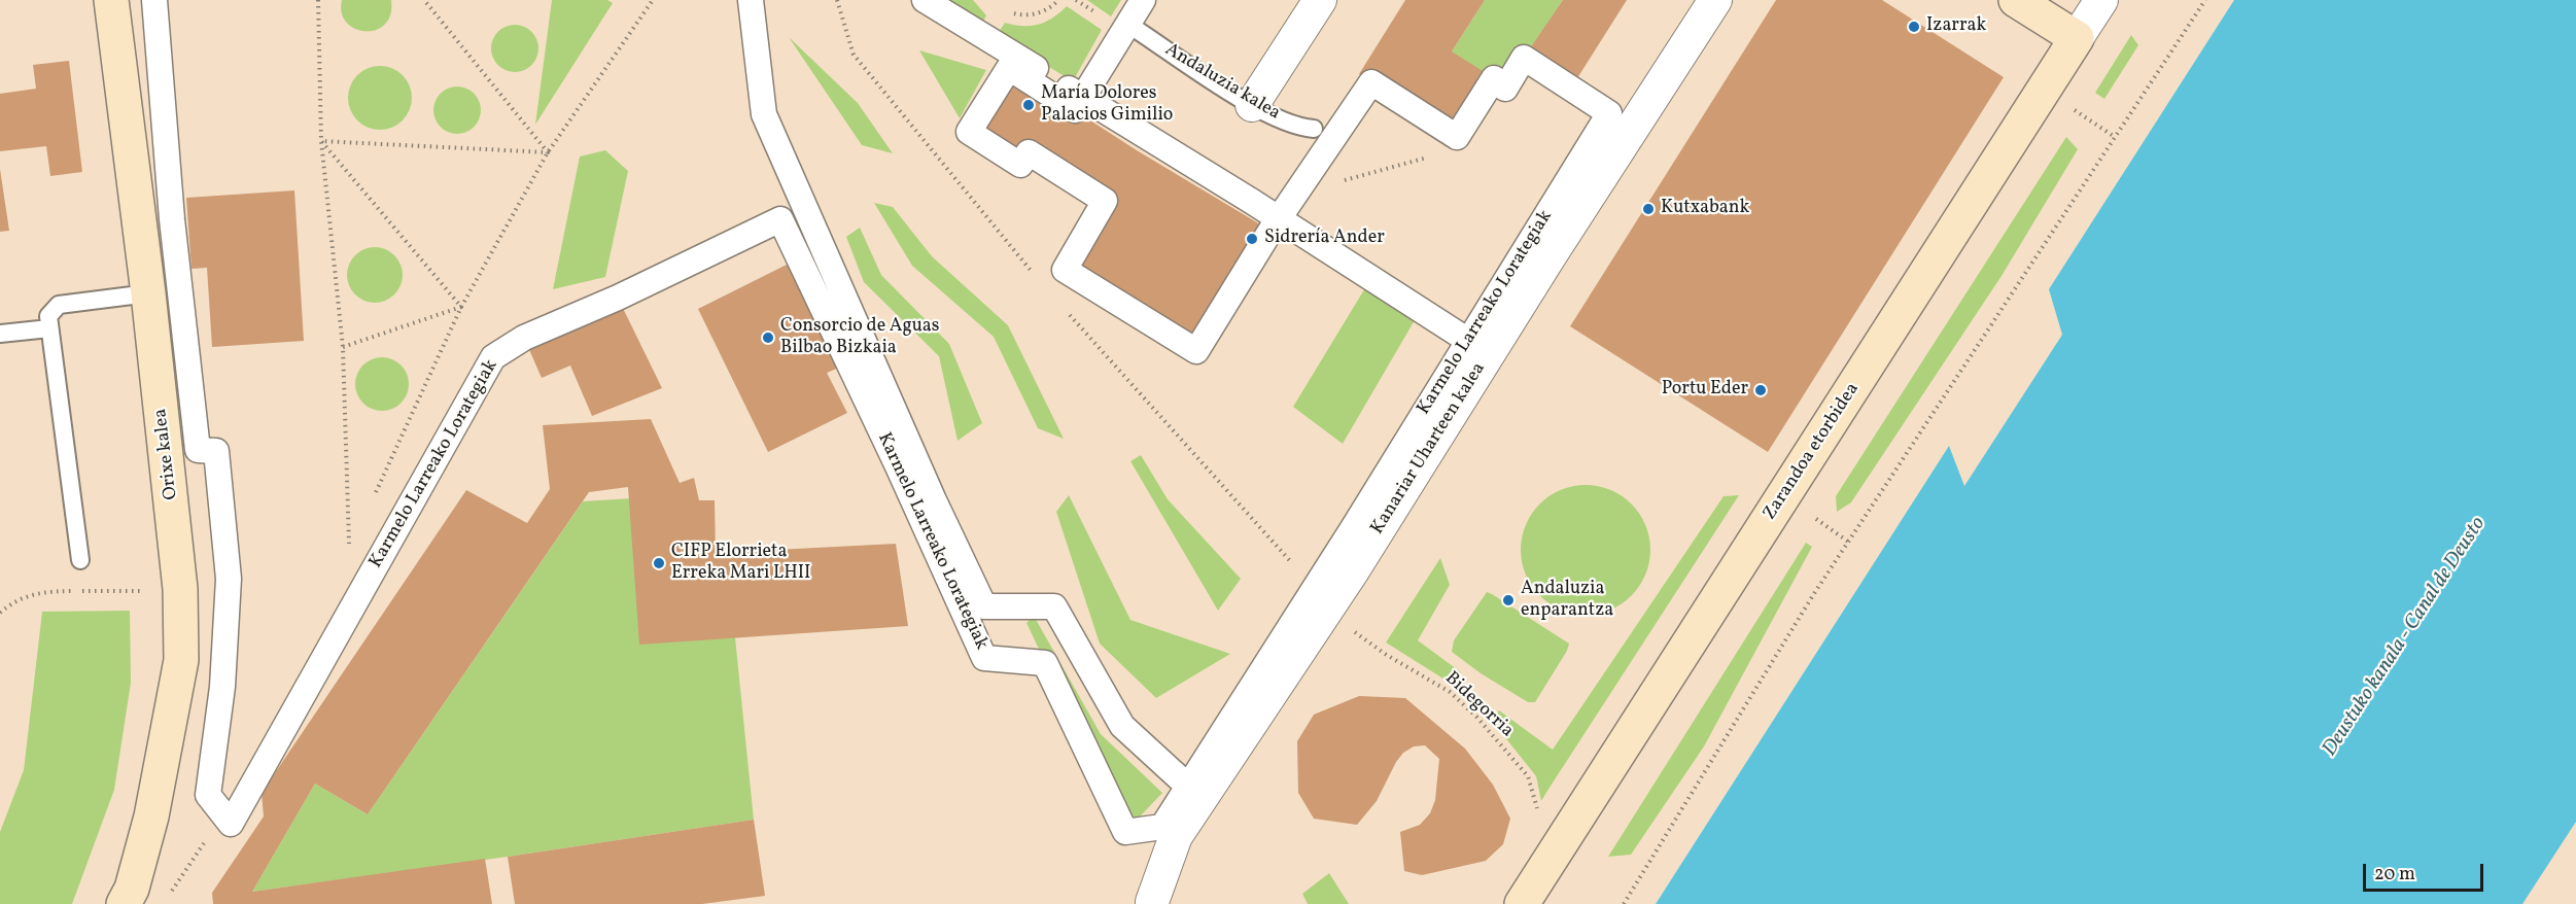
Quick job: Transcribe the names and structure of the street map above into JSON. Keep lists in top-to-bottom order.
{
  "streets": {
    "main road": ["Zarandoa etorbidea", "Orixe kalea"],
    "street": ["Karmelo Larreako Lorategiak", "Kanariar Uharteen kalea"],
    "lane": ["Andaluzia kalea"],
    "path": ["Bidegorria"]
  },
  "crossings": [
    ["Zarandoa etorbidea", "Bidegorria"]
  ],
  "water": ["Deustuko kanala - Canal de Deusto"],
  "places": [
    "Izarrak",
    "María Dolores Palacios Gimilio",
    "Kutxabank",
    "Sidrería Ander",
    "Consorcio de Aguas Bilbao Bizkaia",
    "Portu Eder",
    "CIFP Elorrieta Erreka Mari LHII",
    "Andaluzia enparantza"
  ],
  "scale_bar": "20 m"
}
